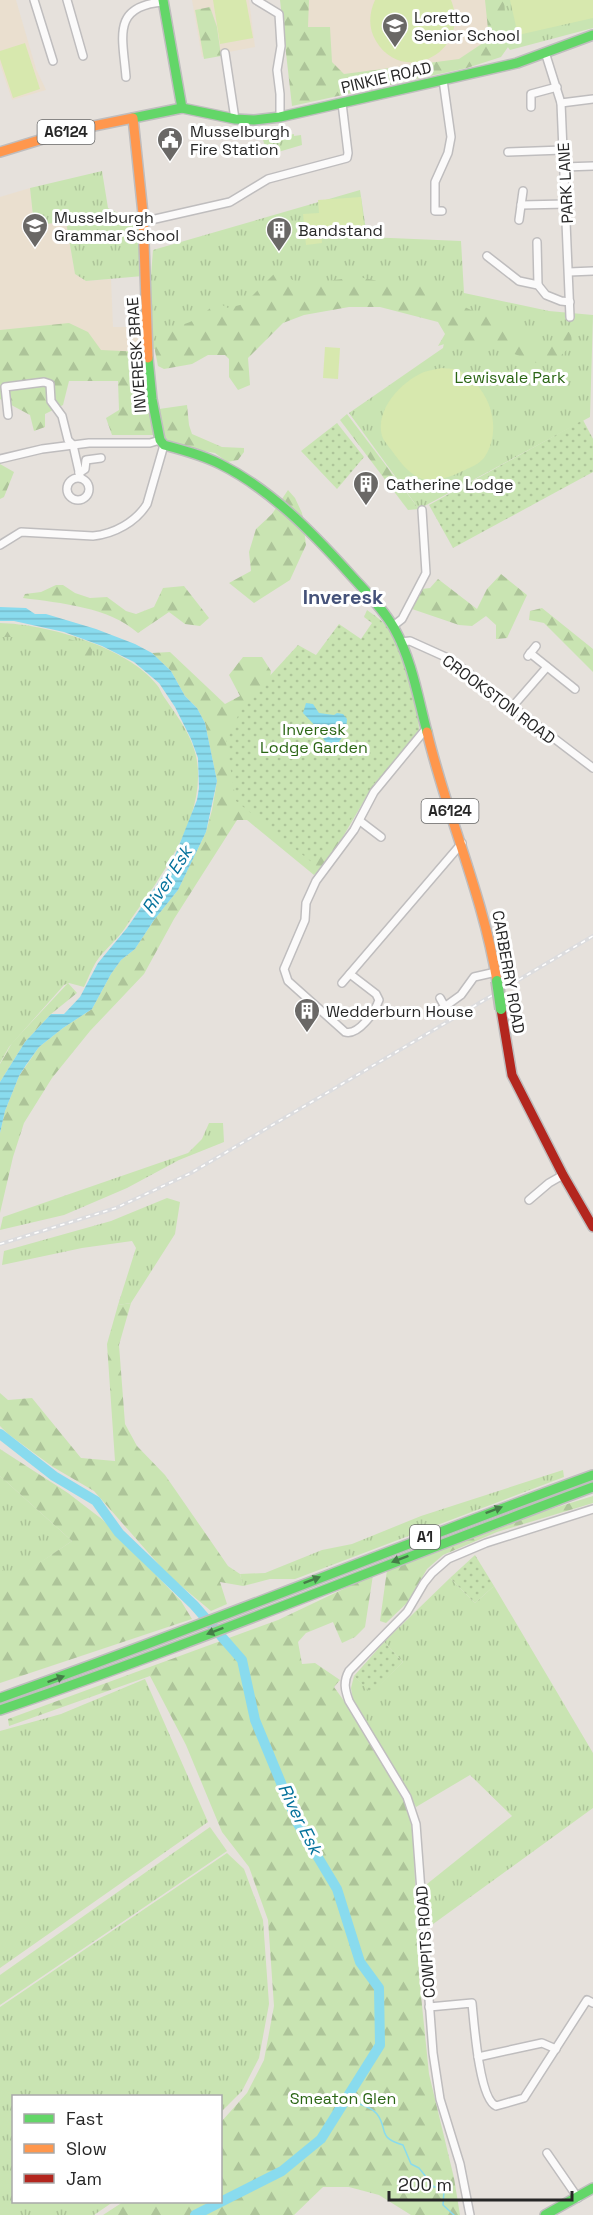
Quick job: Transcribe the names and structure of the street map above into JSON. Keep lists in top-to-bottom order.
{
  "streets": {
    "main road": [
      "PINKIE ROAD",
      "A6124",
      "INVERESK BRAE",
      "CARBERRY ROAD",
      "A1"
    ],
    "street": ["PARK LANE", "CROOKSTON ROAD", "COWPITS ROAD"]
  },
  "crossings": [
    ["PINKIE ROAD", "PARK LANE"],
    ["A6124", "INVERESK BRAE"],
    ["A6124", "CROOKSTON ROAD"],
    ["A6124", "CARBERRY ROAD"],
    ["CROOKSTON ROAD", "CARBERRY ROAD"]
  ],
  "districts": ["Inveresk"],
  "water": ["River Esk"],
  "parks": ["Lewisvale Park", "Inveresk Lodge Garden", "Smeaton Glen"],
  "places": {
    "school or university": ["Loretto Senior School", "Musselburgh Grammar School"],
    "public building": ["Musselburgh Fire Station"],
    "building": ["Bandstand", "Catherine Lodge", "Wedderburn House"]
  },
  "legend": ["Fast", "Slow", "Jam"],
  "scale_bar": "200 m"
}
